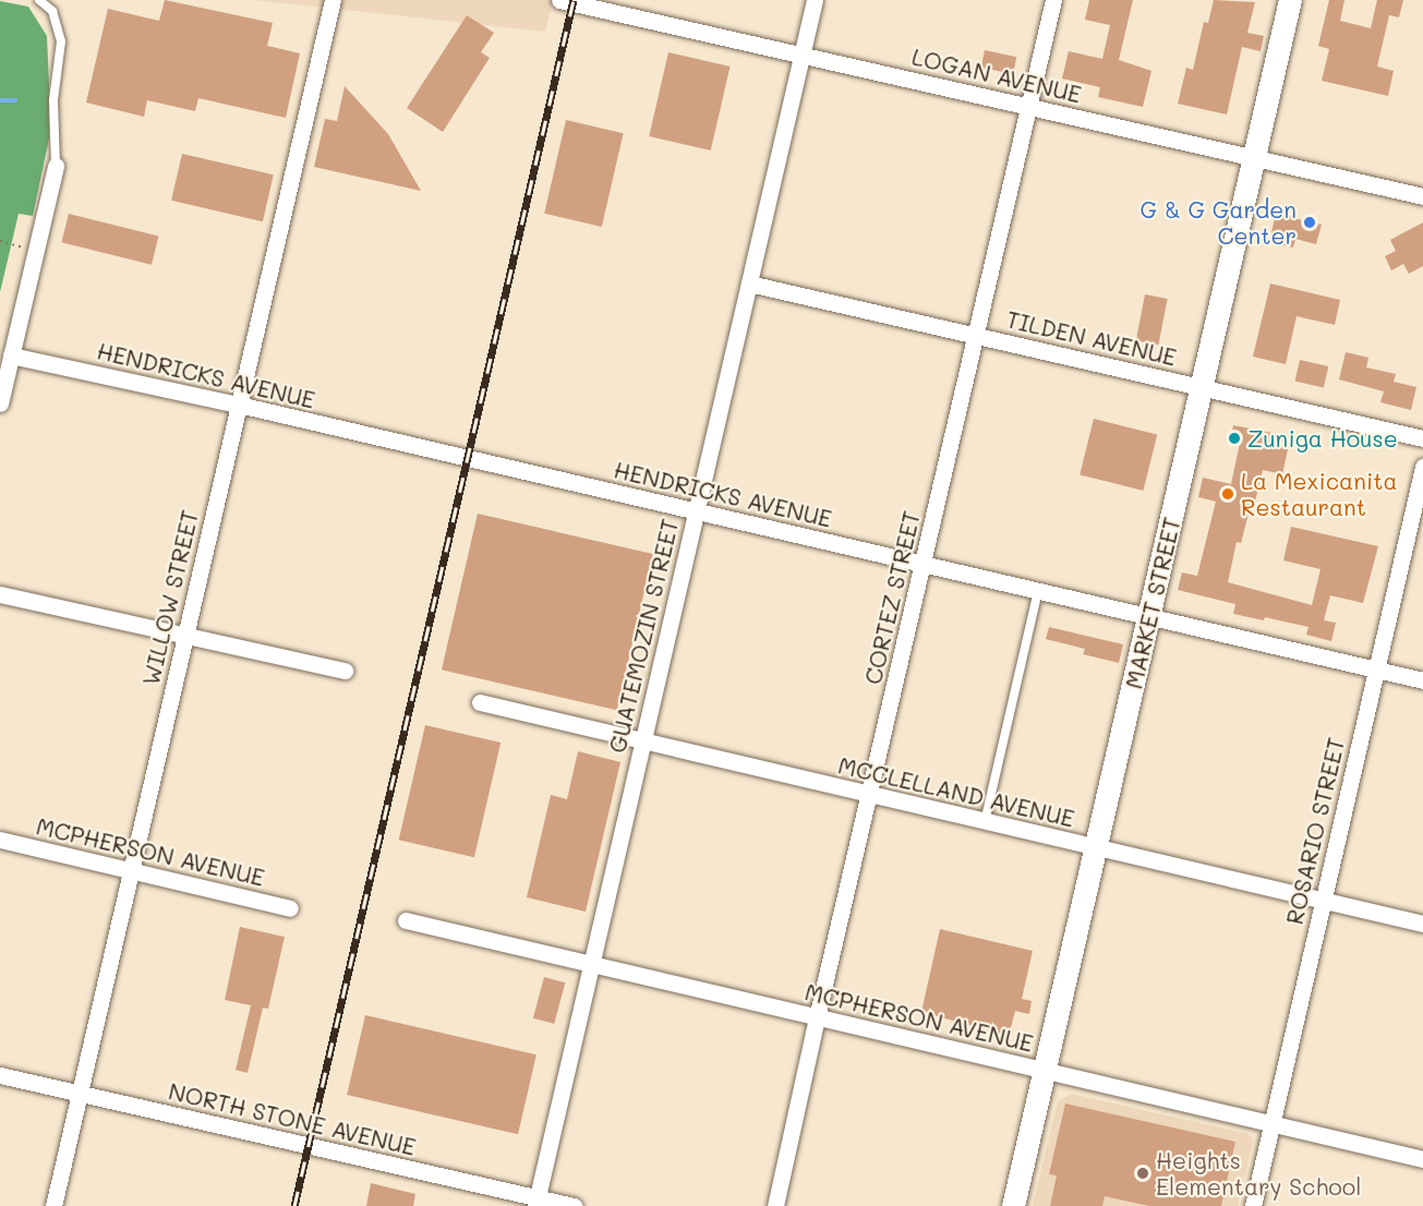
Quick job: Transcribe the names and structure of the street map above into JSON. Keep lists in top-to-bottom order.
{
  "streets": {
    "street": [
      "LOGAN AVENUE",
      "TILDEN AVENUE",
      "HENDRICKS AVENUE",
      "WILLOW STREET",
      "CORTEZ STREET",
      "MARKET STREET",
      "GUATEMOZIN STREET",
      "MCCLELLAND AVENUE",
      "ROSARIO STREET",
      "MCPHERSON AVENUE",
      "NORTH STONE AVENUE"
    ]
  },
  "crossings": [
    ["LOGAN AVENUE", "CORTEZ STREET"],
    ["LOGAN AVENUE", "MARKET STREET"],
    ["LOGAN AVENUE", "GUATEMOZIN STREET"],
    ["TILDEN AVENUE", "CORTEZ STREET"],
    ["TILDEN AVENUE", "MARKET STREET"],
    ["TILDEN AVENUE", "GUATEMOZIN STREET"],
    ["HENDRICKS AVENUE", "WILLOW STREET"],
    ["HENDRICKS AVENUE", "CORTEZ STREET"],
    ["HENDRICKS AVENUE", "MARKET STREET"],
    ["HENDRICKS AVENUE", "GUATEMOZIN STREET"],
    ["HENDRICKS AVENUE", "ROSARIO STREET"],
    ["WILLOW STREET", "MCPHERSON AVENUE"],
    ["WILLOW STREET", "NORTH STONE AVENUE"],
    ["CORTEZ STREET", "MCCLELLAND AVENUE"],
    ["CORTEZ STREET", "MCPHERSON AVENUE"],
    ["MARKET STREET", "MCCLELLAND AVENUE"],
    ["MARKET STREET", "MCPHERSON AVENUE"],
    ["GUATEMOZIN STREET", "MCCLELLAND AVENUE"],
    ["GUATEMOZIN STREET", "MCPHERSON AVENUE"],
    ["GUATEMOZIN STREET", "NORTH STONE AVENUE"],
    ["MCCLELLAND AVENUE", "ROSARIO STREET"],
    ["ROSARIO STREET", "MCPHERSON AVENUE"]
  ],
  "places": [
    "G & G Garden Center",
    "Zuniga House",
    "La Mexicanita Restaurant",
    "Heights Elementary School"
  ]
}
